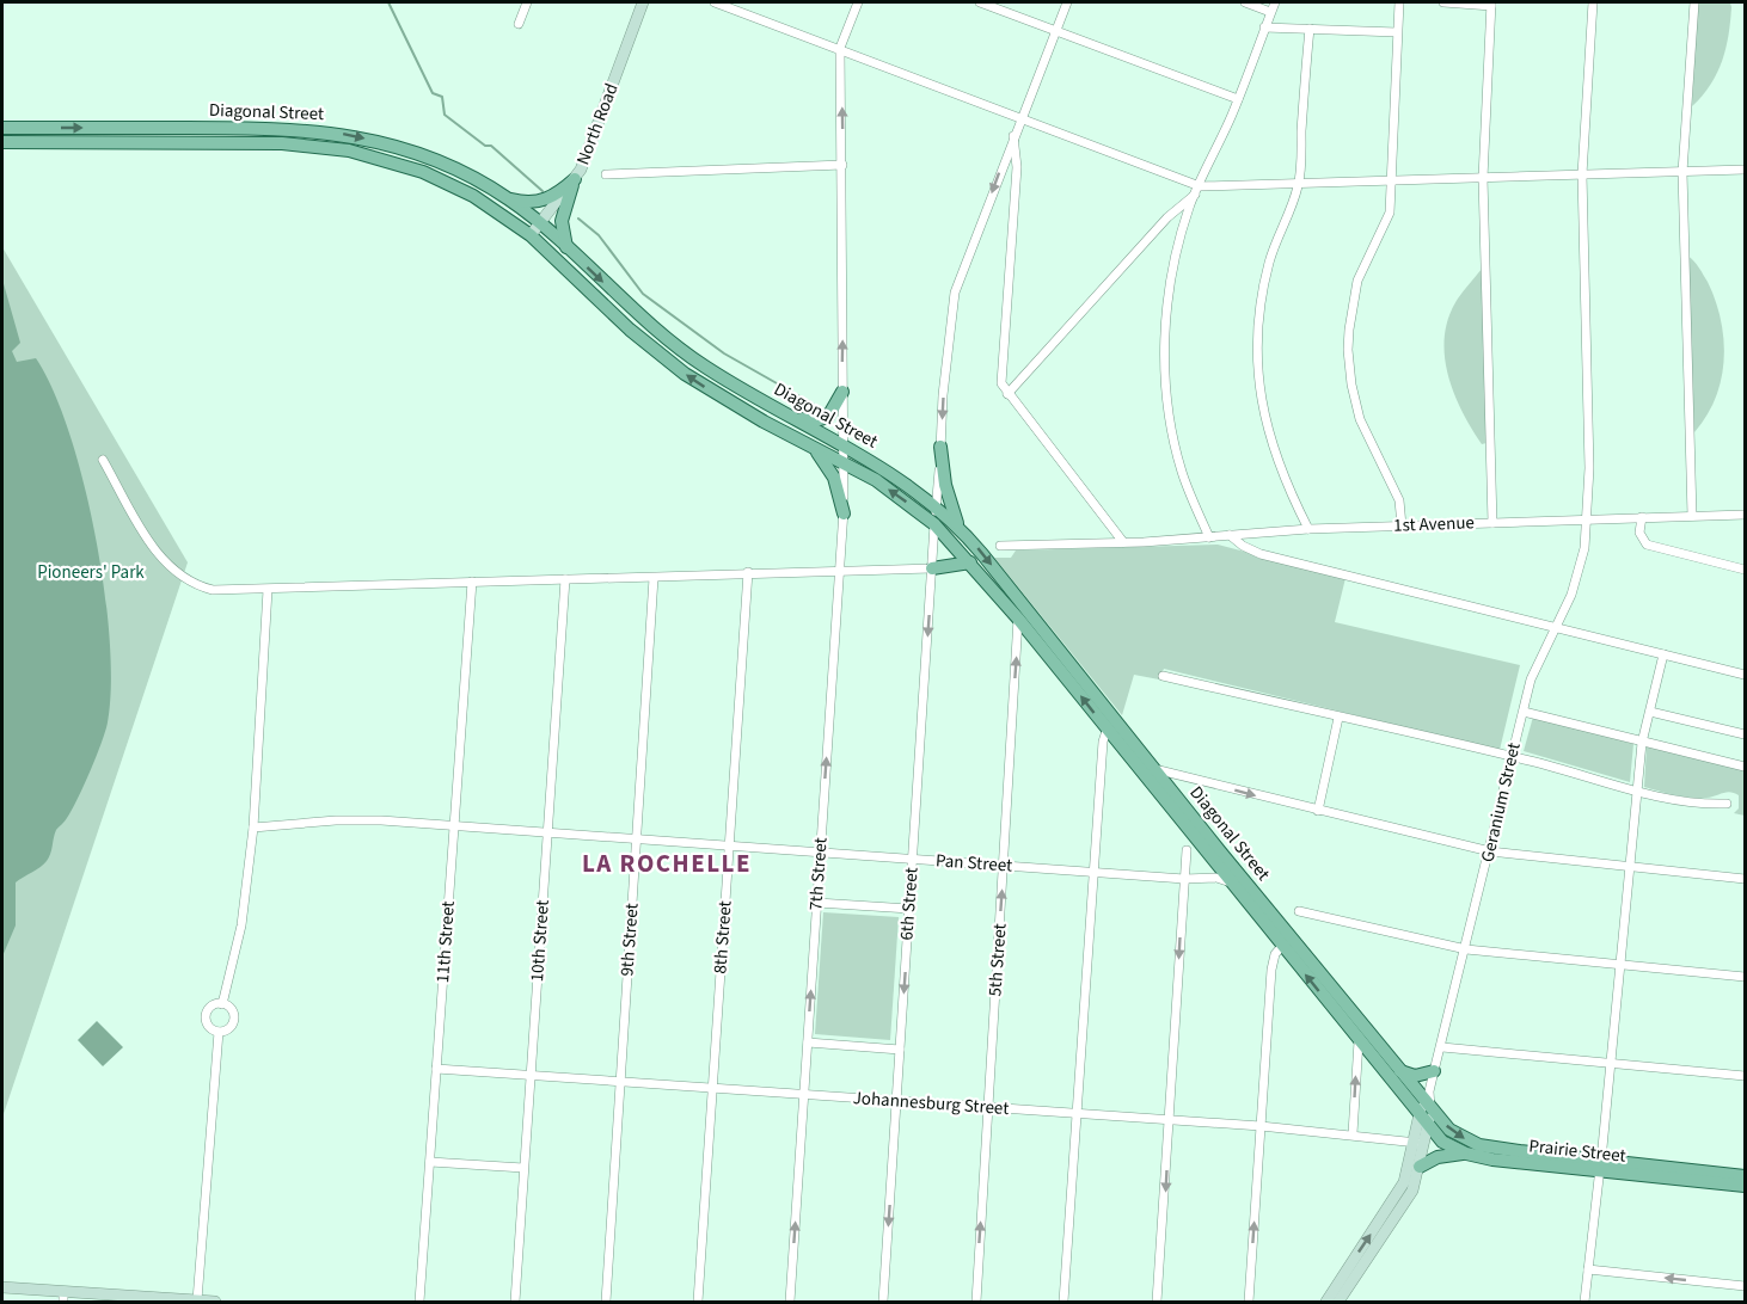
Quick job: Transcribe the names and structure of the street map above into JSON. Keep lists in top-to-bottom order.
{
  "streets": {
    "main road": [
      "Diagonal Street",
      "North Road",
      "Geranium Street",
      "Prairie Street"
    ],
    "street": [
      "1st Avenue",
      "Pan Street",
      "7th Street",
      "6th Street",
      "8th Street",
      "9th Street",
      "10th Street",
      "11th Street",
      "5th Street",
      "Johannesburg Street"
    ]
  },
  "crossings": [
    ["Diagonal Street", "North Road"],
    ["Diagonal Street", "Geranium Street"],
    ["Diagonal Street", "Pan Street"],
    ["Diagonal Street", "7th Street"],
    ["Diagonal Street", "6th Street"],
    ["Diagonal Street", "5th Street"],
    ["Diagonal Street", "Prairie Street"],
    ["1st Avenue", "Geranium Street"],
    ["Geranium Street", "Johannesburg Street"],
    ["Geranium Street", "Prairie Street"],
    ["Pan Street", "7th Street"],
    ["Pan Street", "6th Street"],
    ["Pan Street", "8th Street"],
    ["Pan Street", "9th Street"],
    ["Pan Street", "10th Street"],
    ["Pan Street", "11th Street"],
    ["Pan Street", "5th Street"],
    ["7th Street", "Johannesburg Street"],
    ["6th Street", "Johannesburg Street"],
    ["8th Street", "Johannesburg Street"],
    ["9th Street", "Johannesburg Street"],
    ["10th Street", "Johannesburg Street"],
    ["11th Street", "Johannesburg Street"],
    ["5th Street", "Johannesburg Street"]
  ],
  "one_way": ["7th Street", "6th Street", "5th Street"],
  "districts": ["LA ROCHELLE"],
  "parks": ["Pioneers' Park"]
}
